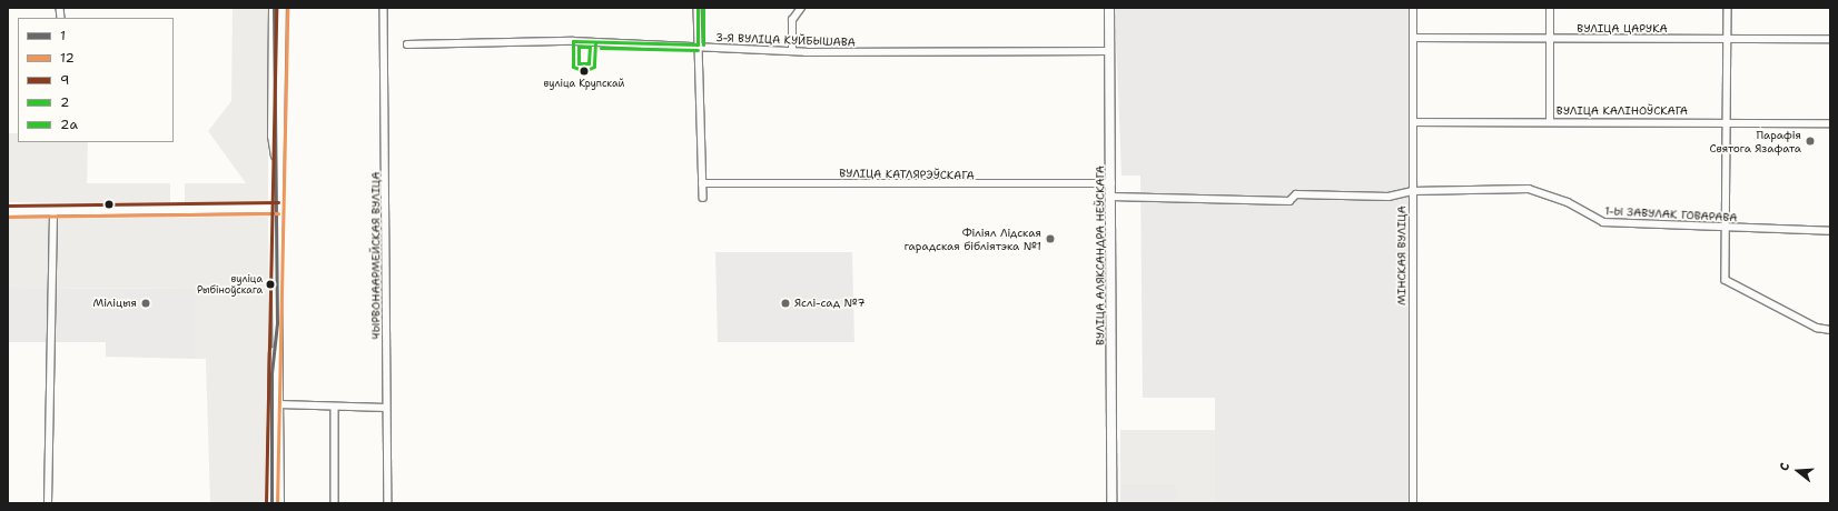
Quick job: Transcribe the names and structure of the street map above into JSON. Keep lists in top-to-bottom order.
{
  "streets": {
    "main road": ["ВУЛІЦА АЛЯКСАНДРА НЕЎСКАГА"],
    "street": [
      "ВУЛІЦА ЦАРУКА",
      "3-Я ВУЛІЦА КУЙБЫШАВА",
      "ВУЛІЦА КАЛІНОЎСКАГА",
      "ВУЛІЦА КАТЛЯРЭЎСКАГА",
      "1-Ы ЗАВУЛАК ГОВАРАВА",
      "ЧЫРВОНААРМЕЙСКАЯ ВУЛІЦА",
      "МІНСКАЯ ВУЛІЦА"
    ]
  },
  "crossings": [
    ["ВУЛІЦА ЦАРУКА", "МІНСКАЯ ВУЛІЦА"],
    ["3-Я ВУЛІЦА КУЙБЫШАВА", "ВУЛІЦА АЛЯКСАНДРА НЕЎСКАГА"],
    ["ВУЛІЦА КАЛІНОЎСКАГА", "МІНСКАЯ ВУЛІЦА"],
    ["ВУЛІЦА КАТЛЯРЭЎСКАГА", "ВУЛІЦА АЛЯКСАНДРА НЕЎСКАГА"],
    ["1-Ы ЗАВУЛАК ГОВАРАВА", "ВУЛІЦА АЛЯКСАНДРА НЕЎСКАГА"],
    ["1-Ы ЗАВУЛАК ГОВАРАВА", "МІНСКАЯ ВУЛІЦА"]
  ],
  "places": [
    "вуліца Крупскай",
    "Парафія Святога Язафата",
    "Філіял Лідская гарадская бібліятэка №1",
    "вуліца Рыбіноўскага",
    "Міліцыя",
    "Яслі-сад №7"
  ],
  "lines": [
    "transit line 1",
    "transit line 12",
    "transit line 9",
    "transit line 2",
    "transit line 2а"
  ],
  "legend": [
    "1",
    "12",
    "9",
    "2",
    "2а"
  ],
  "north": "left"
}
